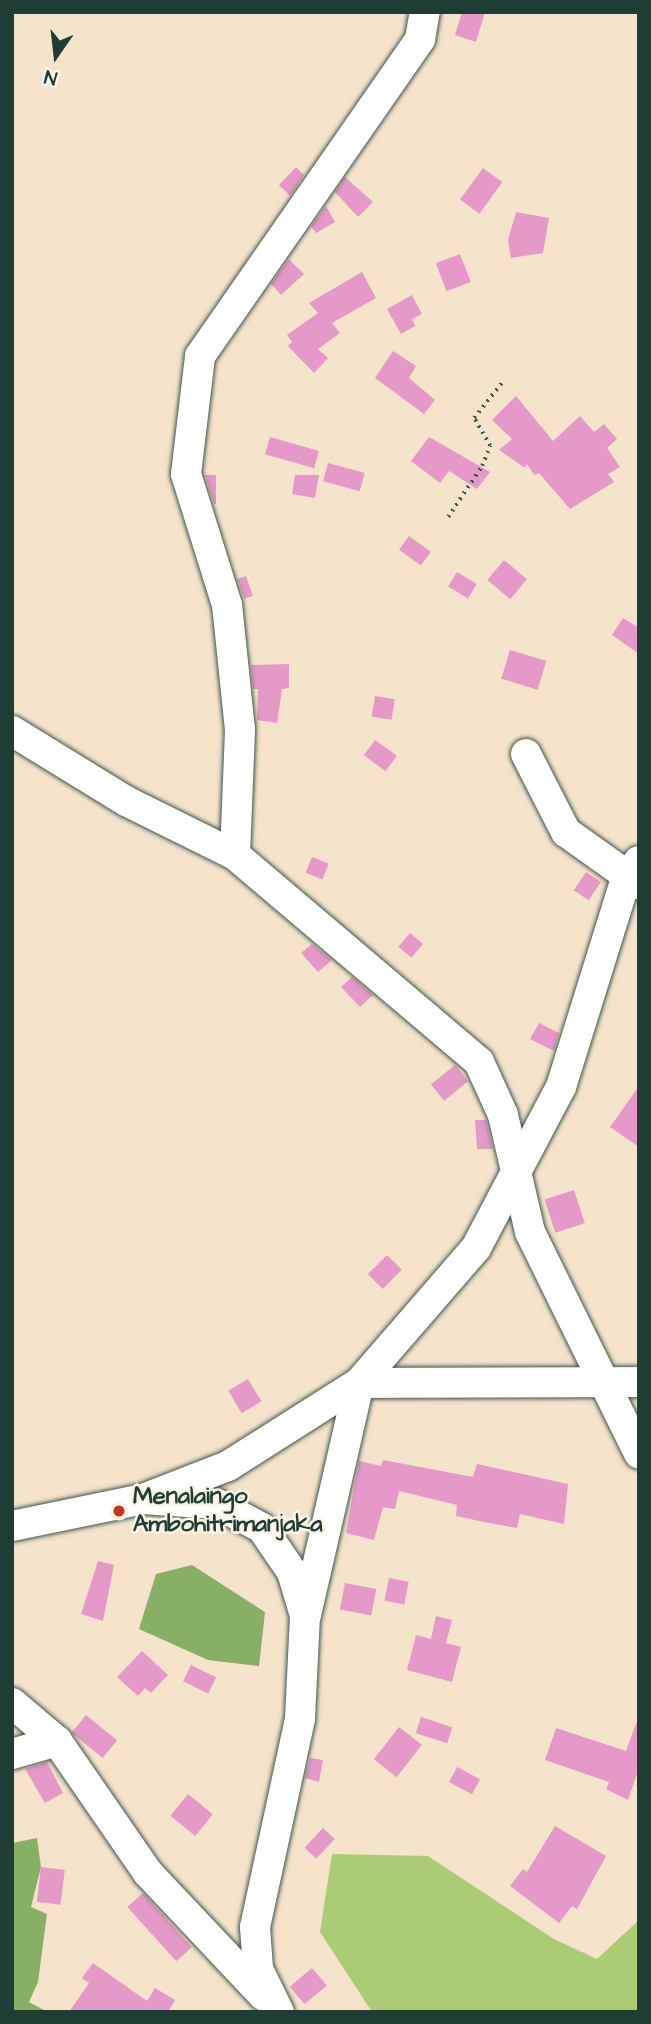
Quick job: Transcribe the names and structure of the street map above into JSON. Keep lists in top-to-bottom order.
{
  "places": ["Menalaingo Ambohitrimanjaka"],
  "north": "bottom"
}
